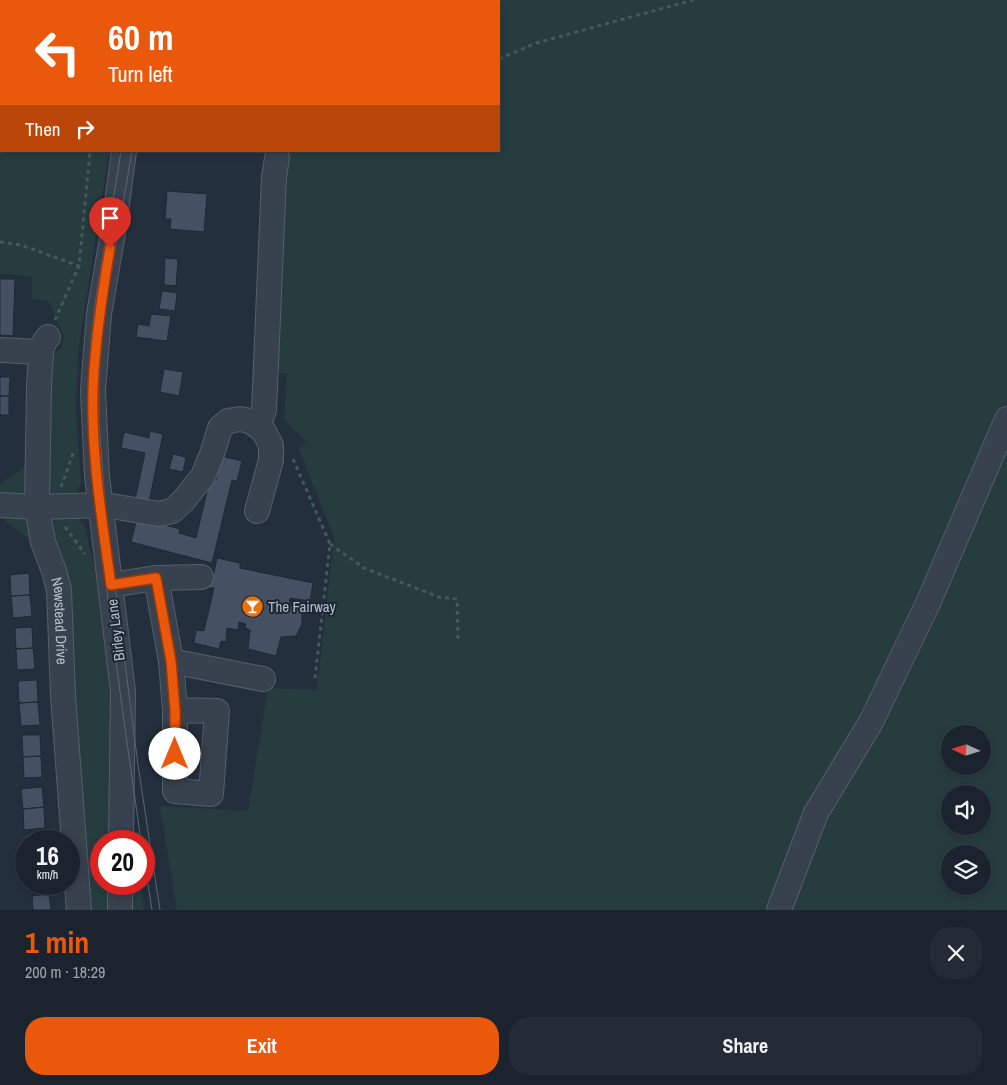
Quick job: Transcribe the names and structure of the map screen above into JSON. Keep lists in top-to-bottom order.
{
  "streets": {
    "street": ["Newstead Drive", "Birley Lane"]
  },
  "places": {
    "bar": ["The Fairway"]
  },
  "north": "left",
  "page": {
    "turn": ["60 m", "Turn left"],
    "then": "Then",
    "speed": "16 km/h",
    "limit": "20",
    "heading": ["1 min", "200 m · 18:29"],
    "buttons": ["Exit", "Share"]
  }
}
